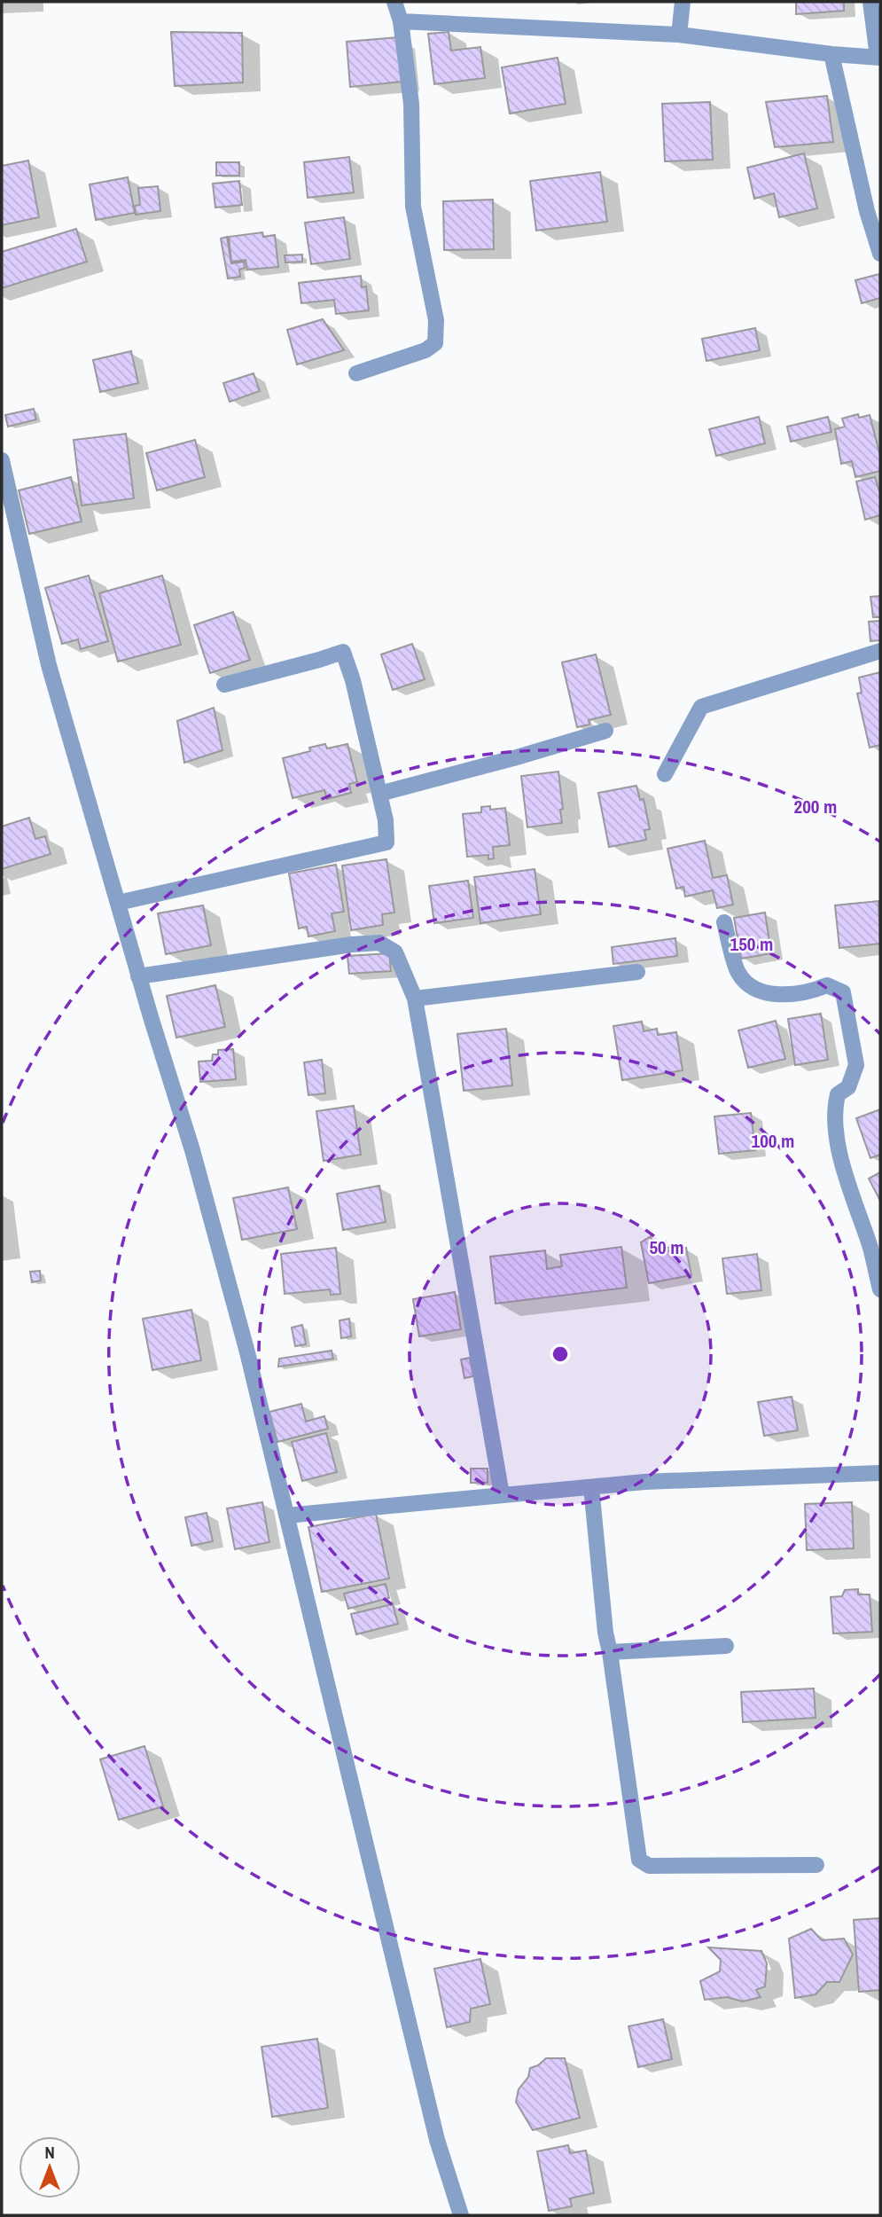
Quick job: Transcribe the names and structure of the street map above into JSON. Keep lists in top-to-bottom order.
{
  "north": "top",
  "rings": [
    "200 m",
    "150 m",
    "100 m",
    "50 m"
  ]
}
